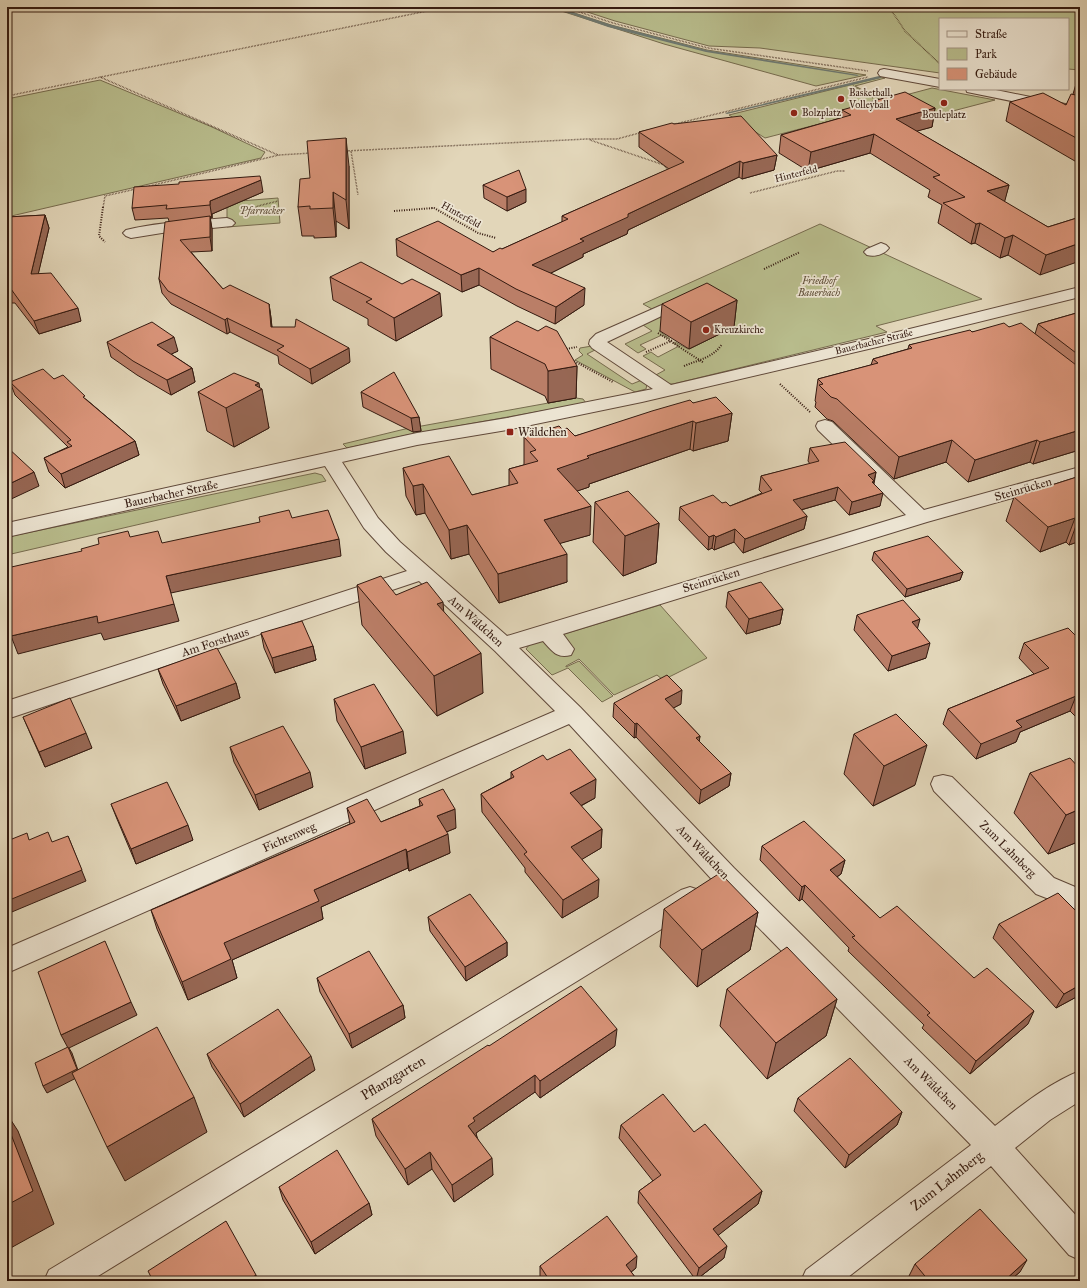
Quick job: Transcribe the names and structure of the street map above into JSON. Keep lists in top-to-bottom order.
{
  "streets": {
    "street": [
      "Bauerbacher Straße",
      "Steinrücken",
      "Am Wäldchen",
      "Am Forsthaus",
      "Fichtenweg",
      "Zum Lahnberg",
      "Pflanzgarten"
    ],
    "path": ["Hinterfeld"]
  },
  "crossings": [
    ["Bauerbacher Straße", "Am Wäldchen"],
    ["Steinrücken", "Am Wäldchen"],
    ["Am Wäldchen", "Am Forsthaus"],
    ["Am Wäldchen", "Fichtenweg"],
    ["Am Wäldchen", "Zum Lahnberg"],
    ["Am Wäldchen", "Pflanzgarten"]
  ],
  "parks": ["Pfarracker", "Friedhof Bauerbach"],
  "places": {
    "other": [
      "Basketball, Volleyball",
      "Bouleplatz",
      "Bolzplatz",
      "Kreuzkirche"
    ],
    "transit": ["Wäldchen"]
  },
  "legend": ["Straße", "Park", "Gebäude"]
}
